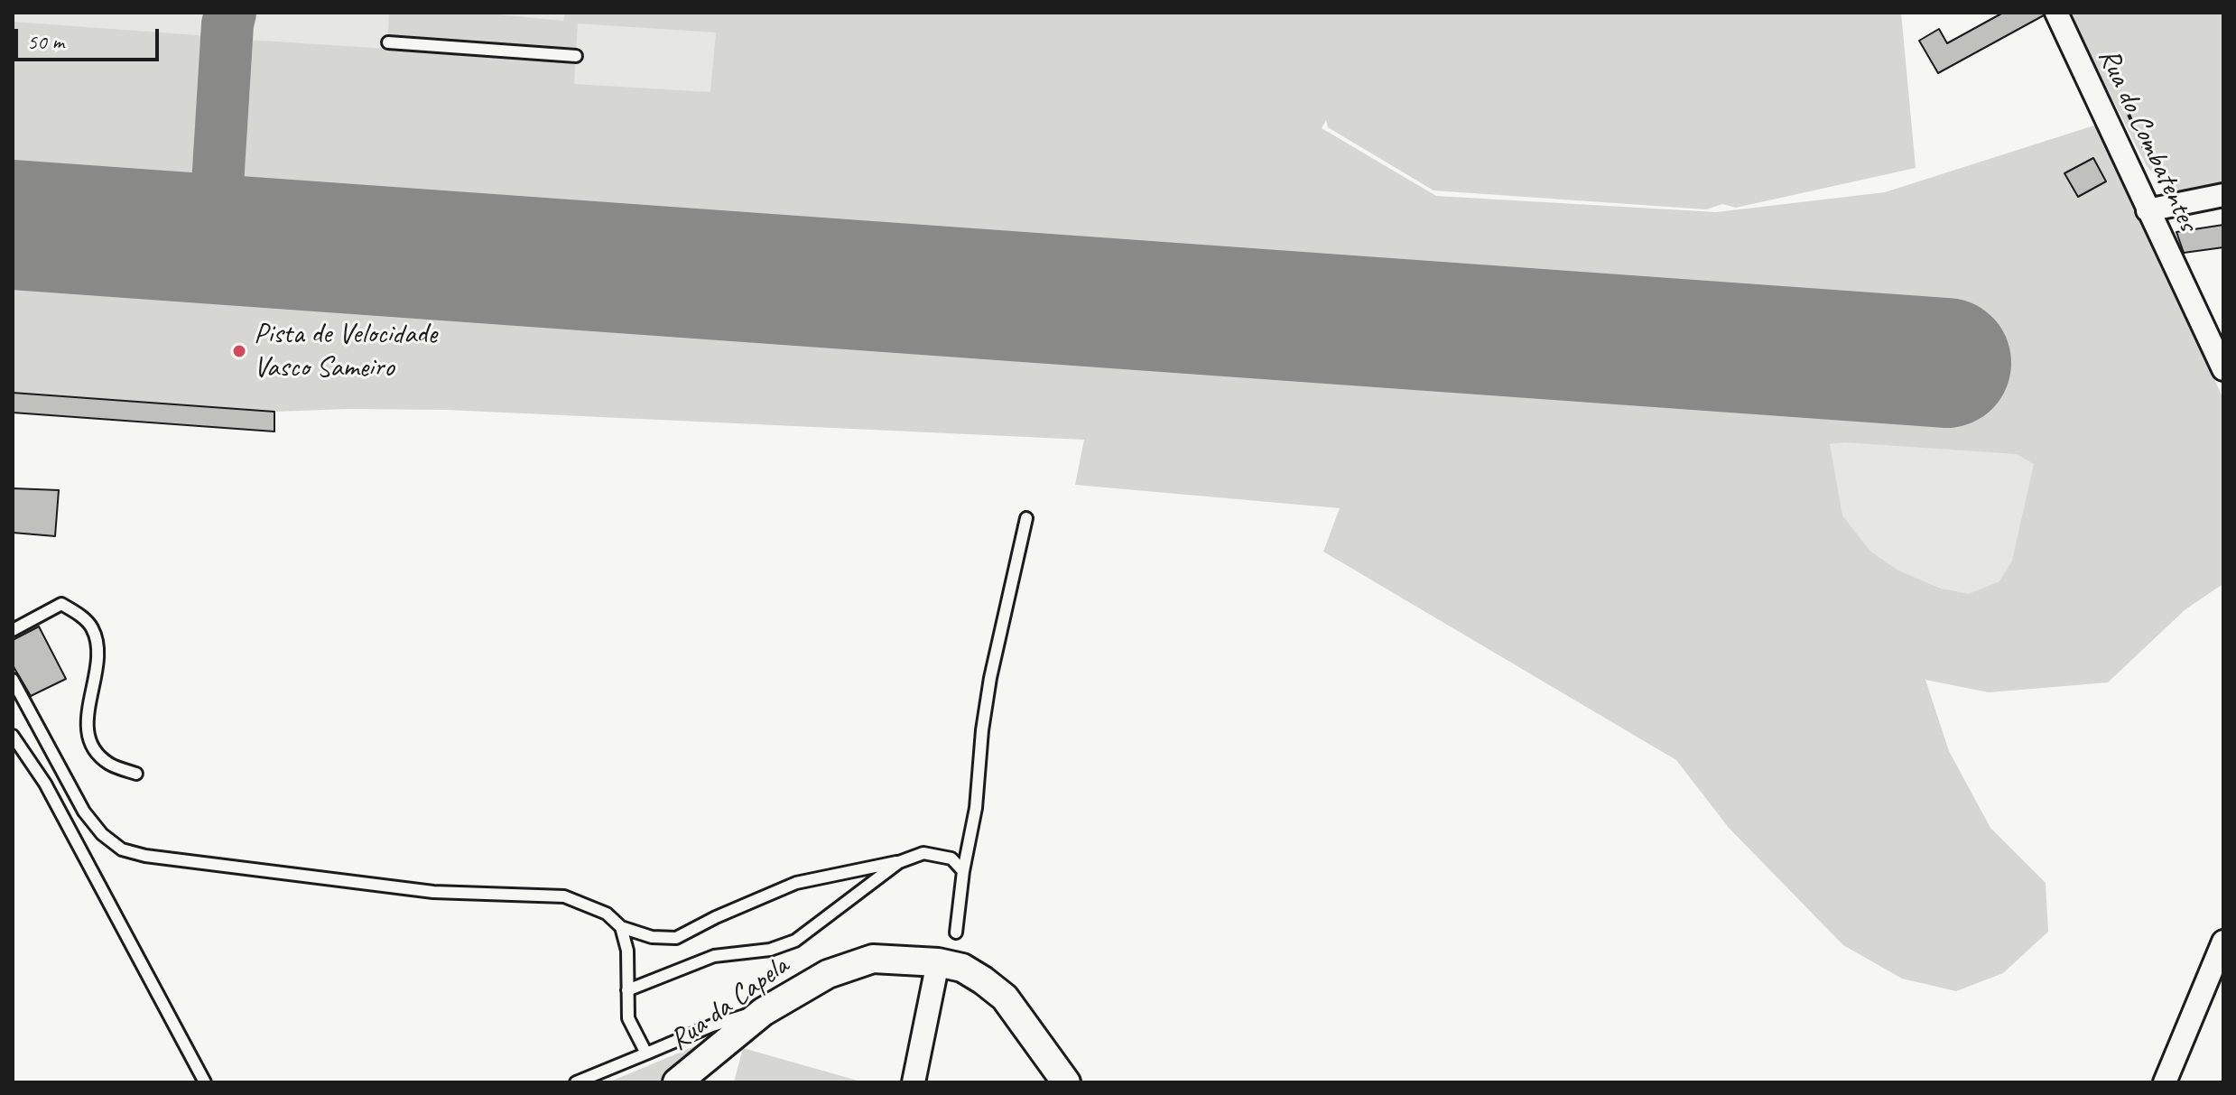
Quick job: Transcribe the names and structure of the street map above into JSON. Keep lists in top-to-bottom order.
{
  "streets": {
    "street": ["Rua do Combatentes", "Rua da Capela"]
  },
  "places": ["Pista de Velocidade Vasco Sameiro"],
  "scale_bar": "50 m"
}
